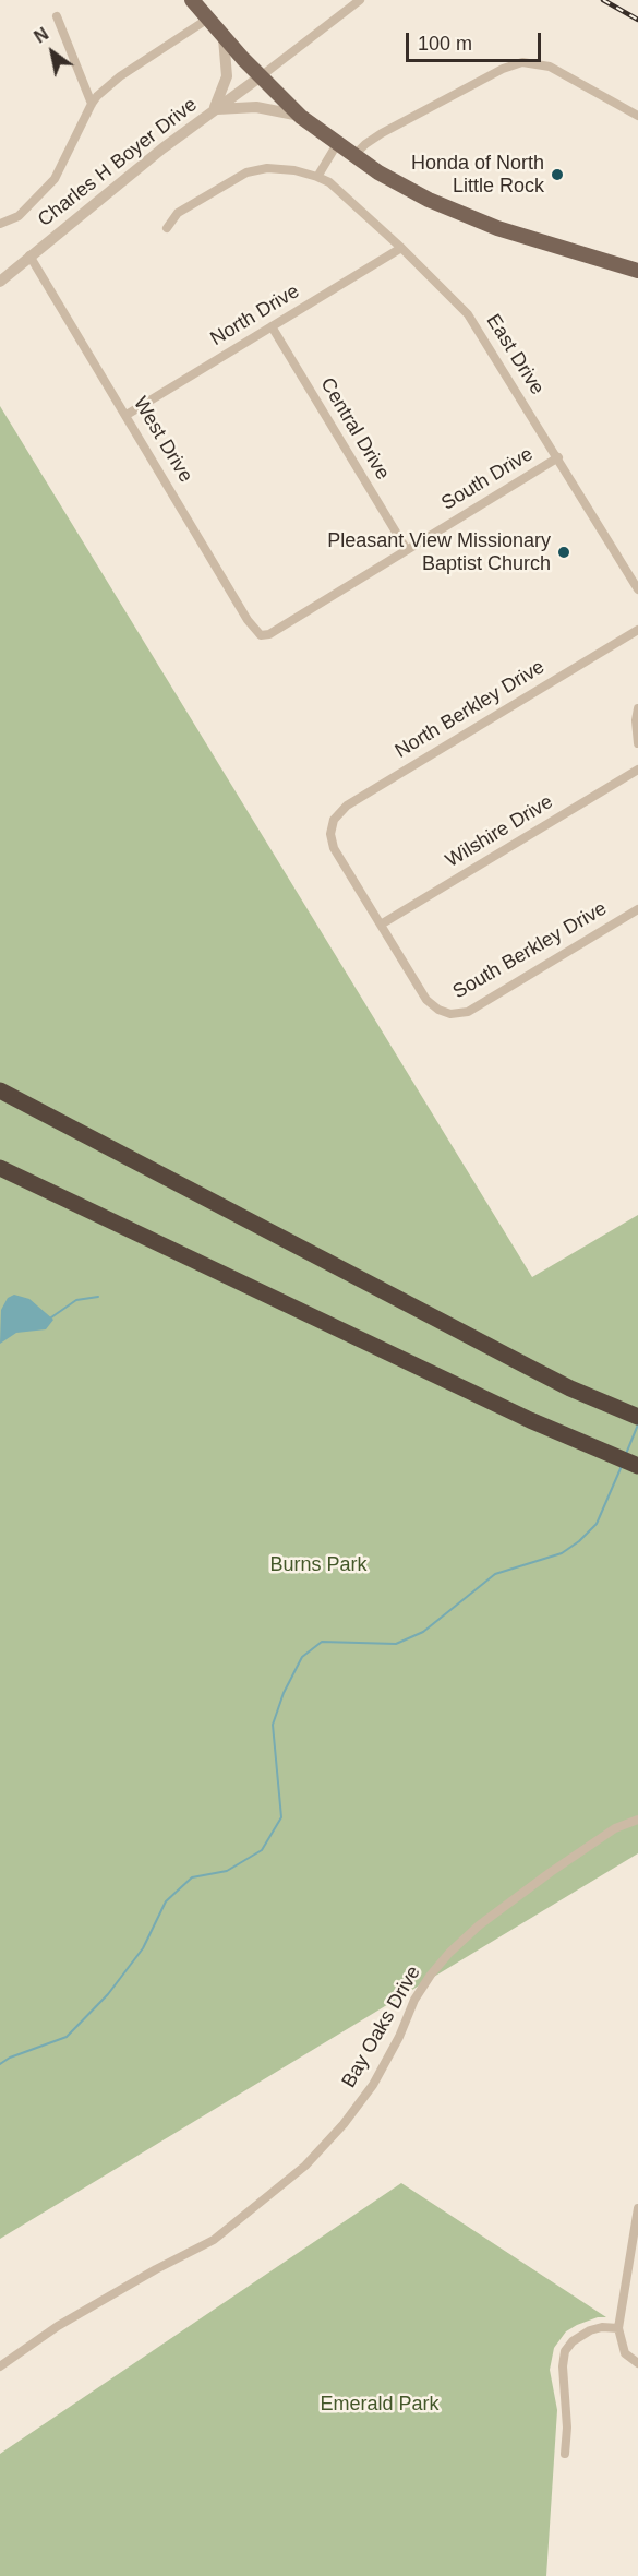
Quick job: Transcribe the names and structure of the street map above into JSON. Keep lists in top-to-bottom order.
{
  "streets": {
    "street": [
      "Charles H Boyer Drive",
      "North Drive",
      "East Drive",
      "Central Drive",
      "West Drive",
      "South Drive",
      "North Berkley Drive",
      "Wilshire Drive",
      "South Berkley Drive",
      "Bay Oaks Drive"
    ]
  },
  "crossings": [
    ["Charles H Boyer Drive", "West Drive"],
    ["North Drive", "East Drive"],
    ["North Drive", "Central Drive"],
    ["North Drive", "West Drive"],
    ["East Drive", "South Drive"],
    ["Central Drive", "South Drive"],
    ["West Drive", "South Drive"],
    ["North Berkley Drive", "Wilshire Drive"],
    ["North Berkley Drive", "South Berkley Drive"],
    ["Wilshire Drive", "South Berkley Drive"]
  ],
  "parks": ["Burns Park", "Emerald Park"],
  "places": ["Honda of North Little Rock", "Pleasant View Missionary Baptist Church"],
  "scale_bar": "100 m",
  "north": "top left"
}
